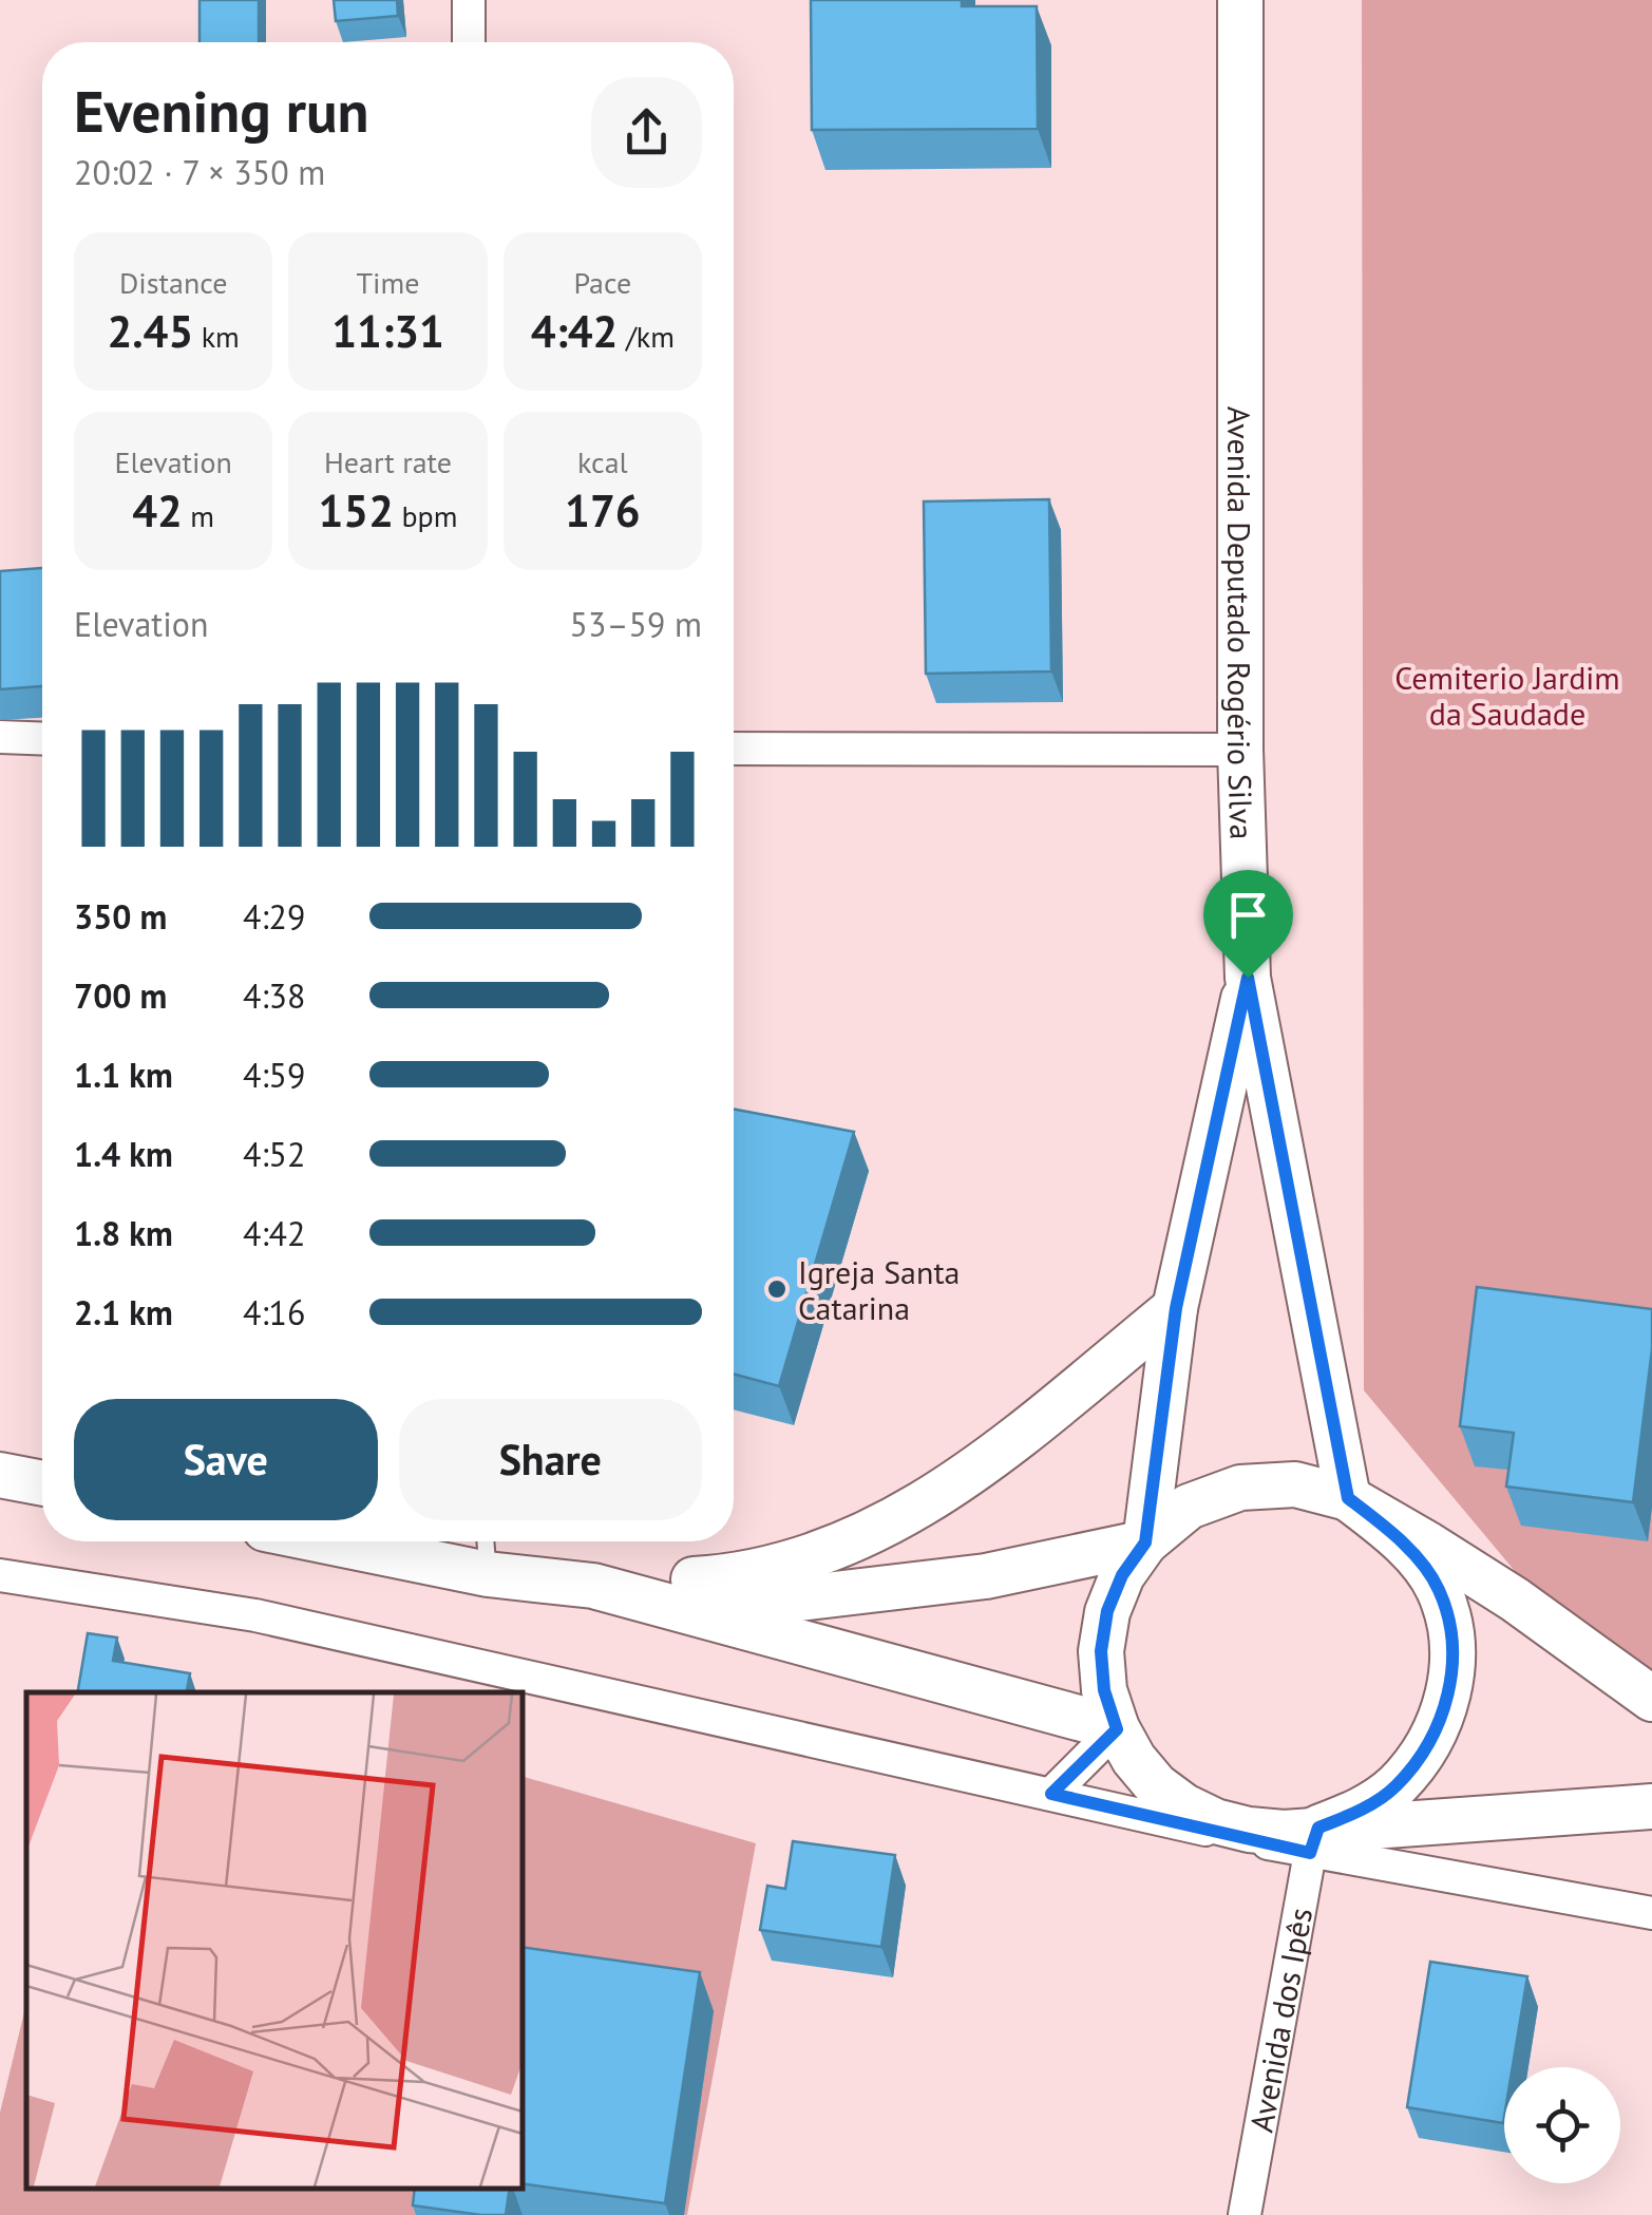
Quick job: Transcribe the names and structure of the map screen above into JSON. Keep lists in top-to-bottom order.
{
  "streets": {
    "main road": ["Avenida Deputado Rogério Silva"],
    "street": ["Avenida dos Ipês"]
  },
  "crossings": [
    ["Avenida Deputado Rogério Silva", "Avenida dos Ipês"]
  ],
  "parks": ["Cemiterio Jardim da Saudade"],
  "places": ["Igreja Santa Catarina"],
  "page": {
    "heading": ["Evening run", "20:02 · 7 × 350 m"],
    "stats": [
      ["Distance", "2.45 km"],
      ["Time", "11:31"],
      ["Pace", "4:42 /km"],
      ["Elevation", "42 m"],
      ["Heart rate", "152 bpm"],
      ["kcal", "176"]
    ],
    "chart": ["Elevation", "53–59 m"],
    "list": [
      {
        "name": "350 m",
        "note": "4:29"
      },
      {
        "name": "700 m",
        "note": "4:38"
      },
      {
        "name": "1.1 km",
        "note": "4:59"
      },
      {
        "name": "1.4 km",
        "note": "4:52"
      },
      {
        "name": "1.8 km",
        "note": "4:42"
      },
      {
        "name": "2.1 km",
        "note": "4:16"
      }
    ],
    "buttons": ["Save", "Share"]
  }
}
